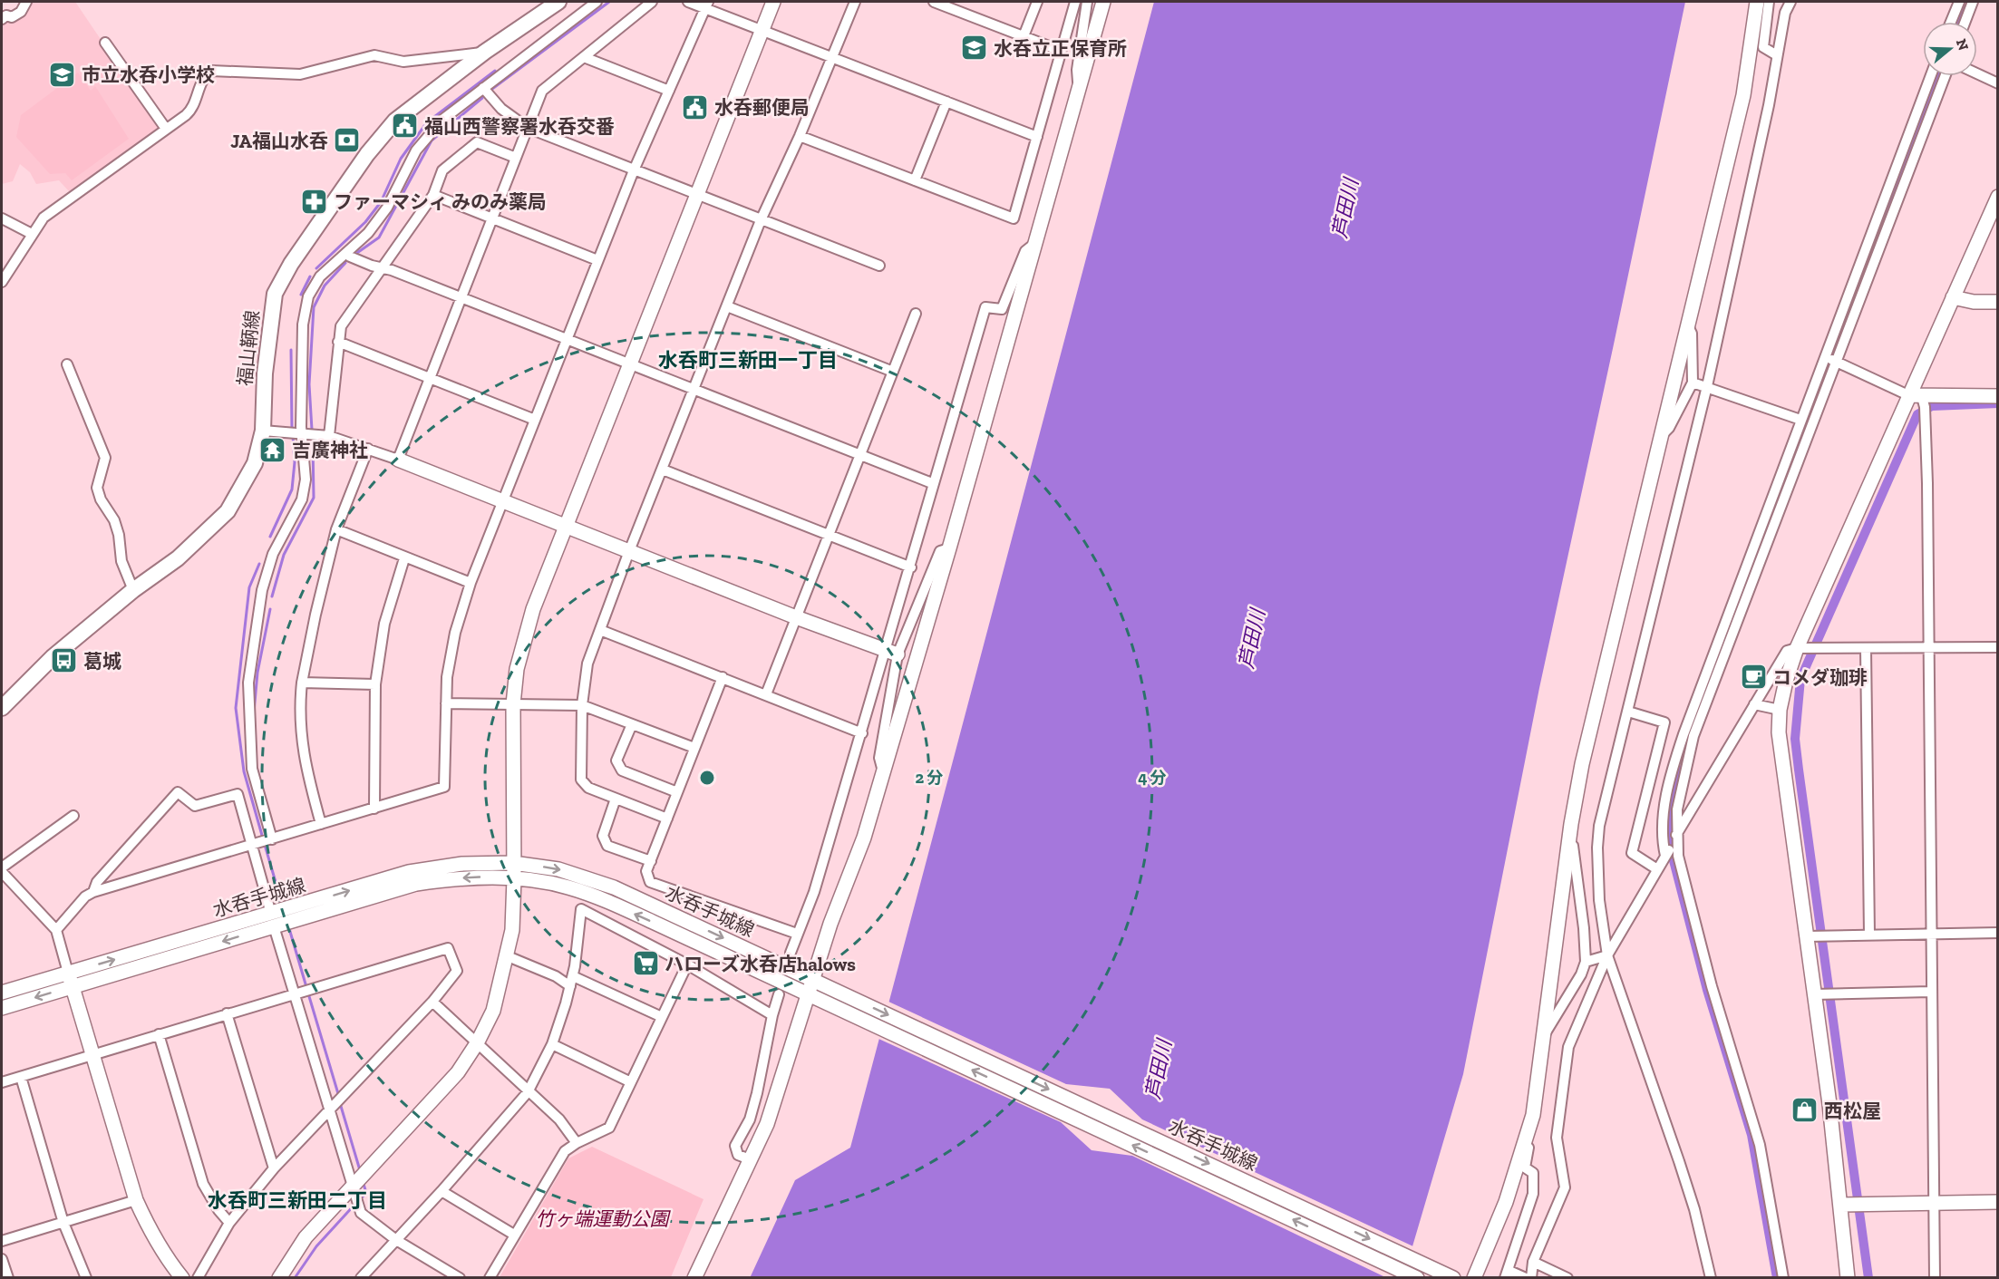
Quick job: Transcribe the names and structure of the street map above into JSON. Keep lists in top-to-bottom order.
{
  "streets": {
    "main road": ["福山鞆線"],
    "street": ["水呑手城線"]
  },
  "districts": ["水呑町三新田一丁目", "水呑町三新田二丁目"],
  "water": ["芦田川"],
  "parks": ["竹ヶ端運動公園"],
  "places": {
    "school or university": ["水呑立正保育所", "市立水呑小学校"],
    "public building": ["水呑郵便局", "福山西警察署水呑交番"],
    "bank": ["JA福山水呑"],
    "pharmacy": ["ファーマシィ みのみ薬局"],
    "temple": ["吉廣神社"],
    "bus stop": ["葛城"],
    "cafe": ["コメダ珈琲"],
    "supermarket": ["ハローズ水呑店halows"],
    "shop": ["西松屋"]
  },
  "north": "right",
  "rings": ["2 分", "4 分"]
}
